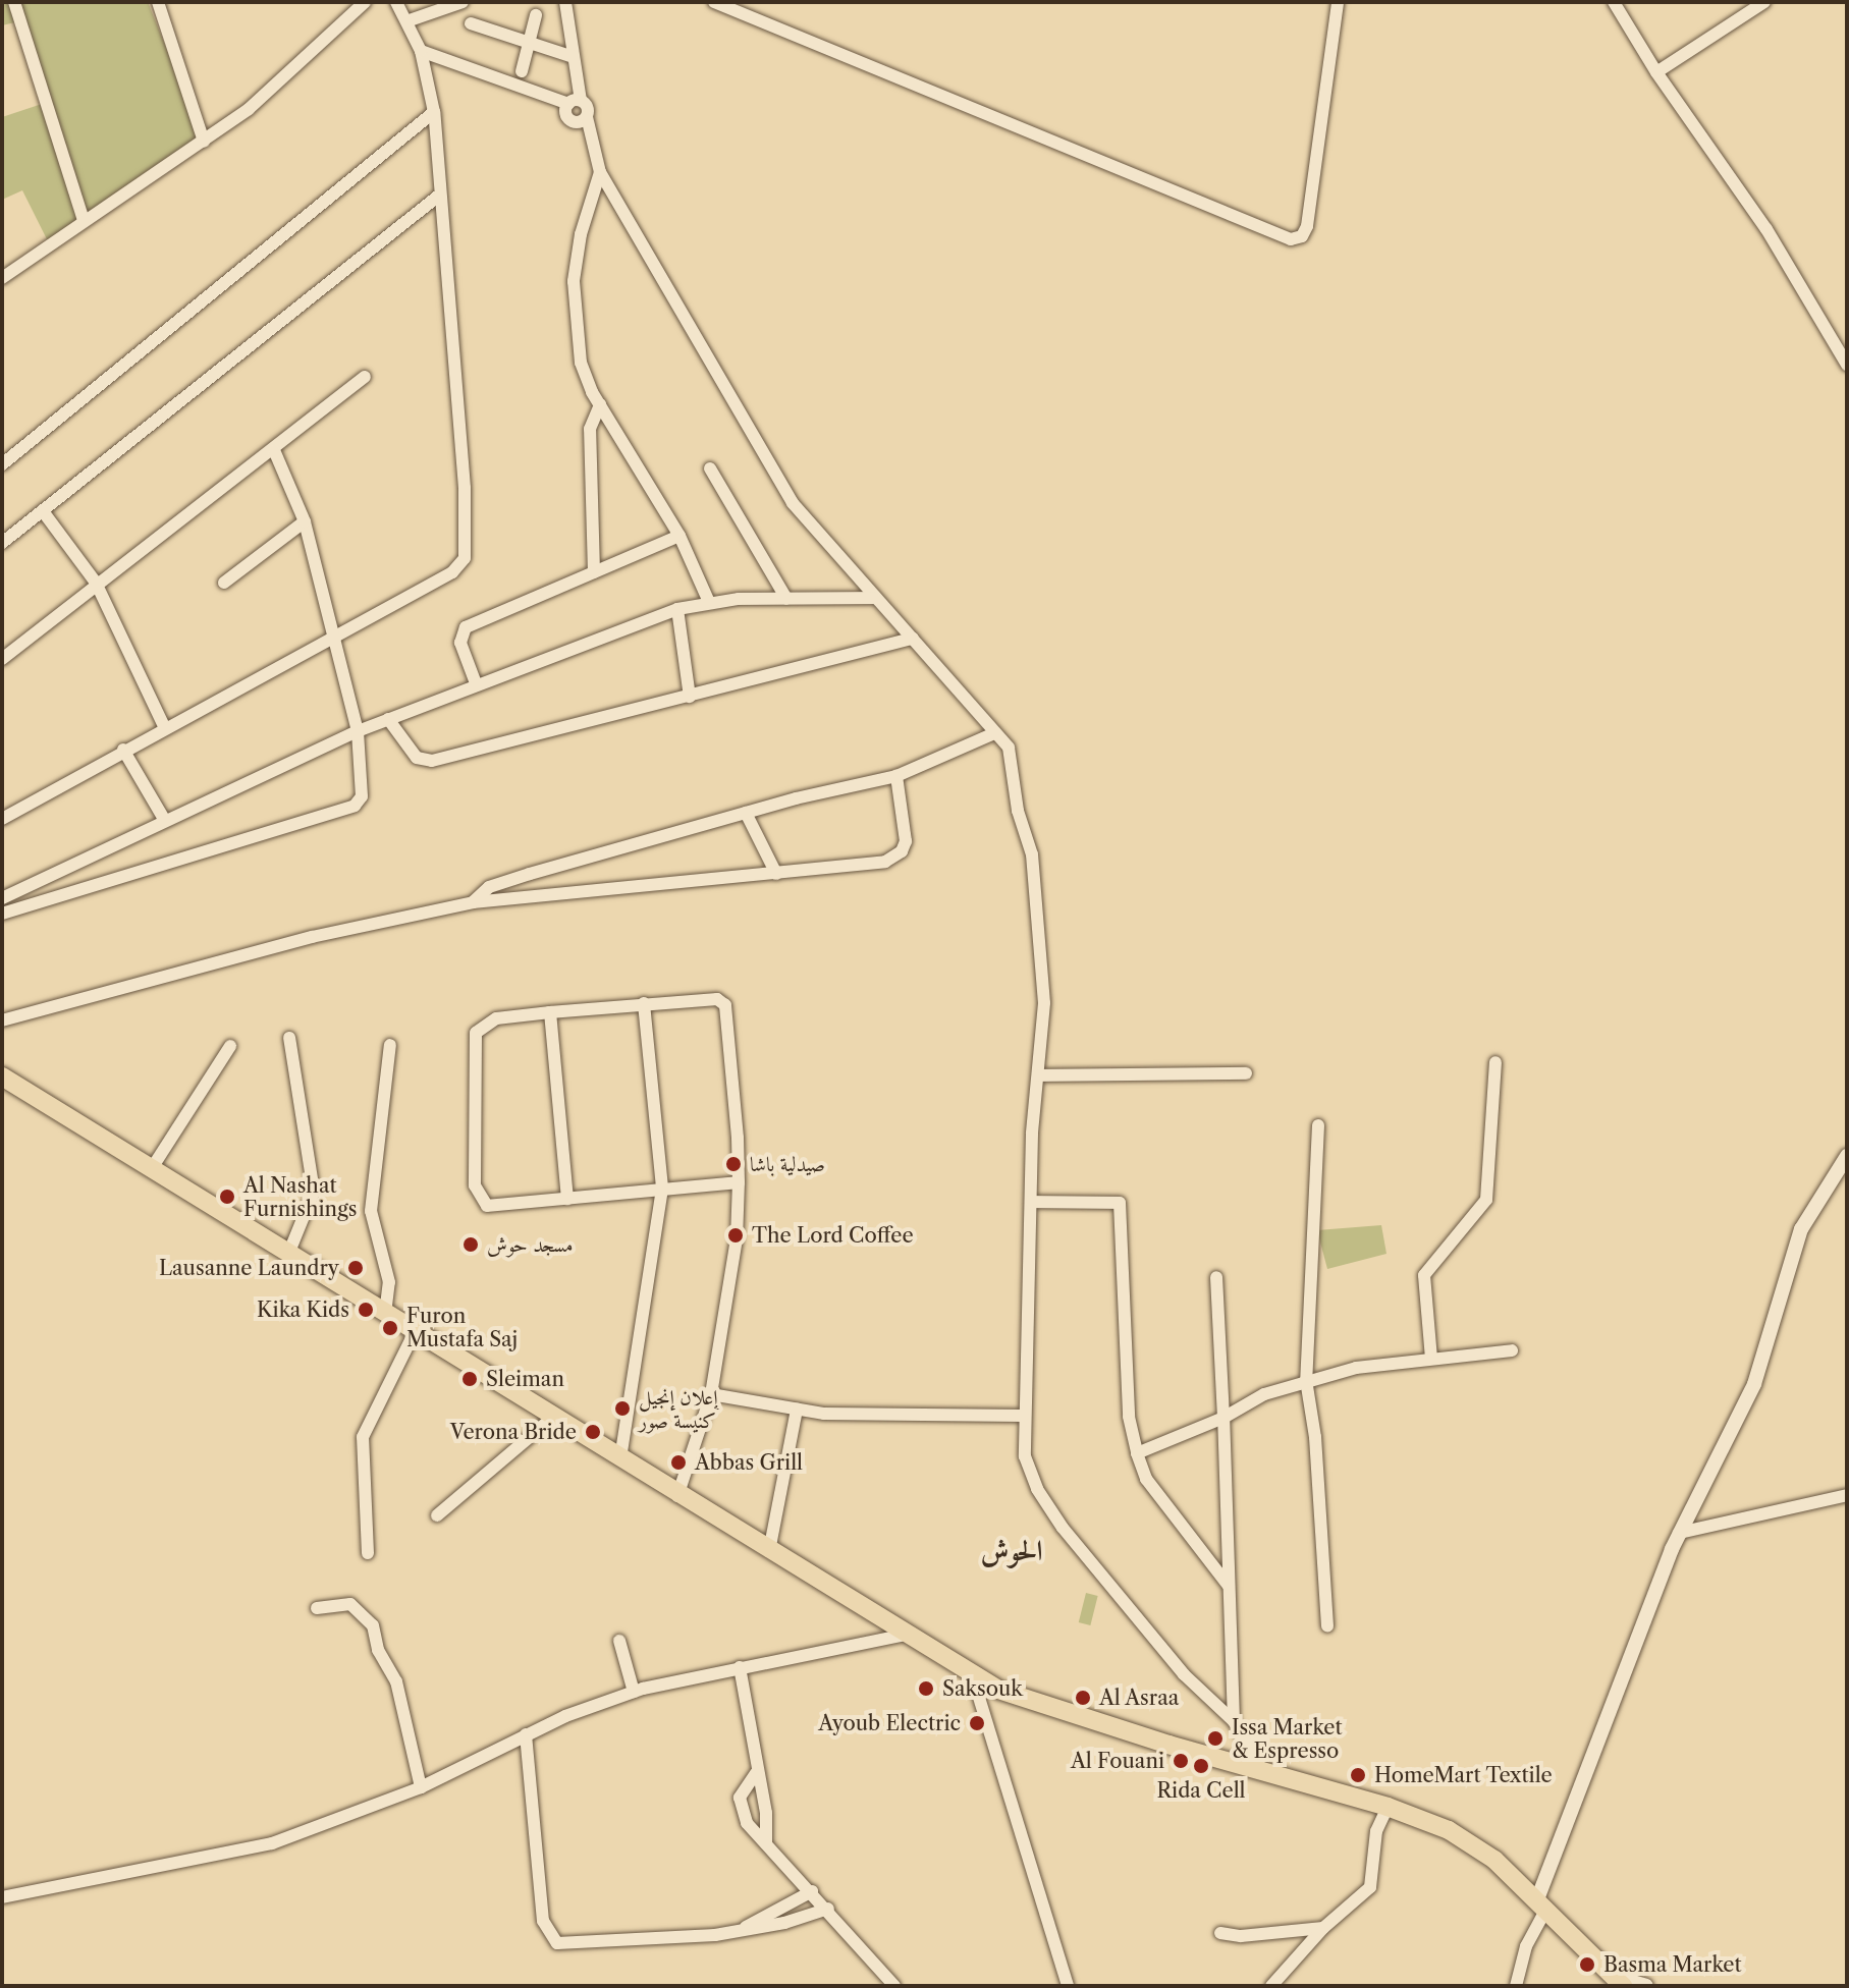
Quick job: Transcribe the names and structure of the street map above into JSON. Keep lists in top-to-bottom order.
{
  "districts": ["الحوش"],
  "places": [
    "صيدلية باشا",
    "Al Nashat Furnishings",
    "The Lord Coffee",
    "مسجد حوش",
    "Lausanne Laundry",
    "Kika Kids",
    "Furon Mustafa Saj",
    "Sleiman",
    "إعلان إنجيل كنيسة صور",
    "Verona Bride",
    "Abbas Grill",
    "Saksouk",
    "Al Asraa",
    "Ayoub Electric",
    "Issa Market & Espresso",
    "Al Fouani",
    "Rida Cell",
    "HomeMart Textile",
    "Basma Market"
  ]
}
